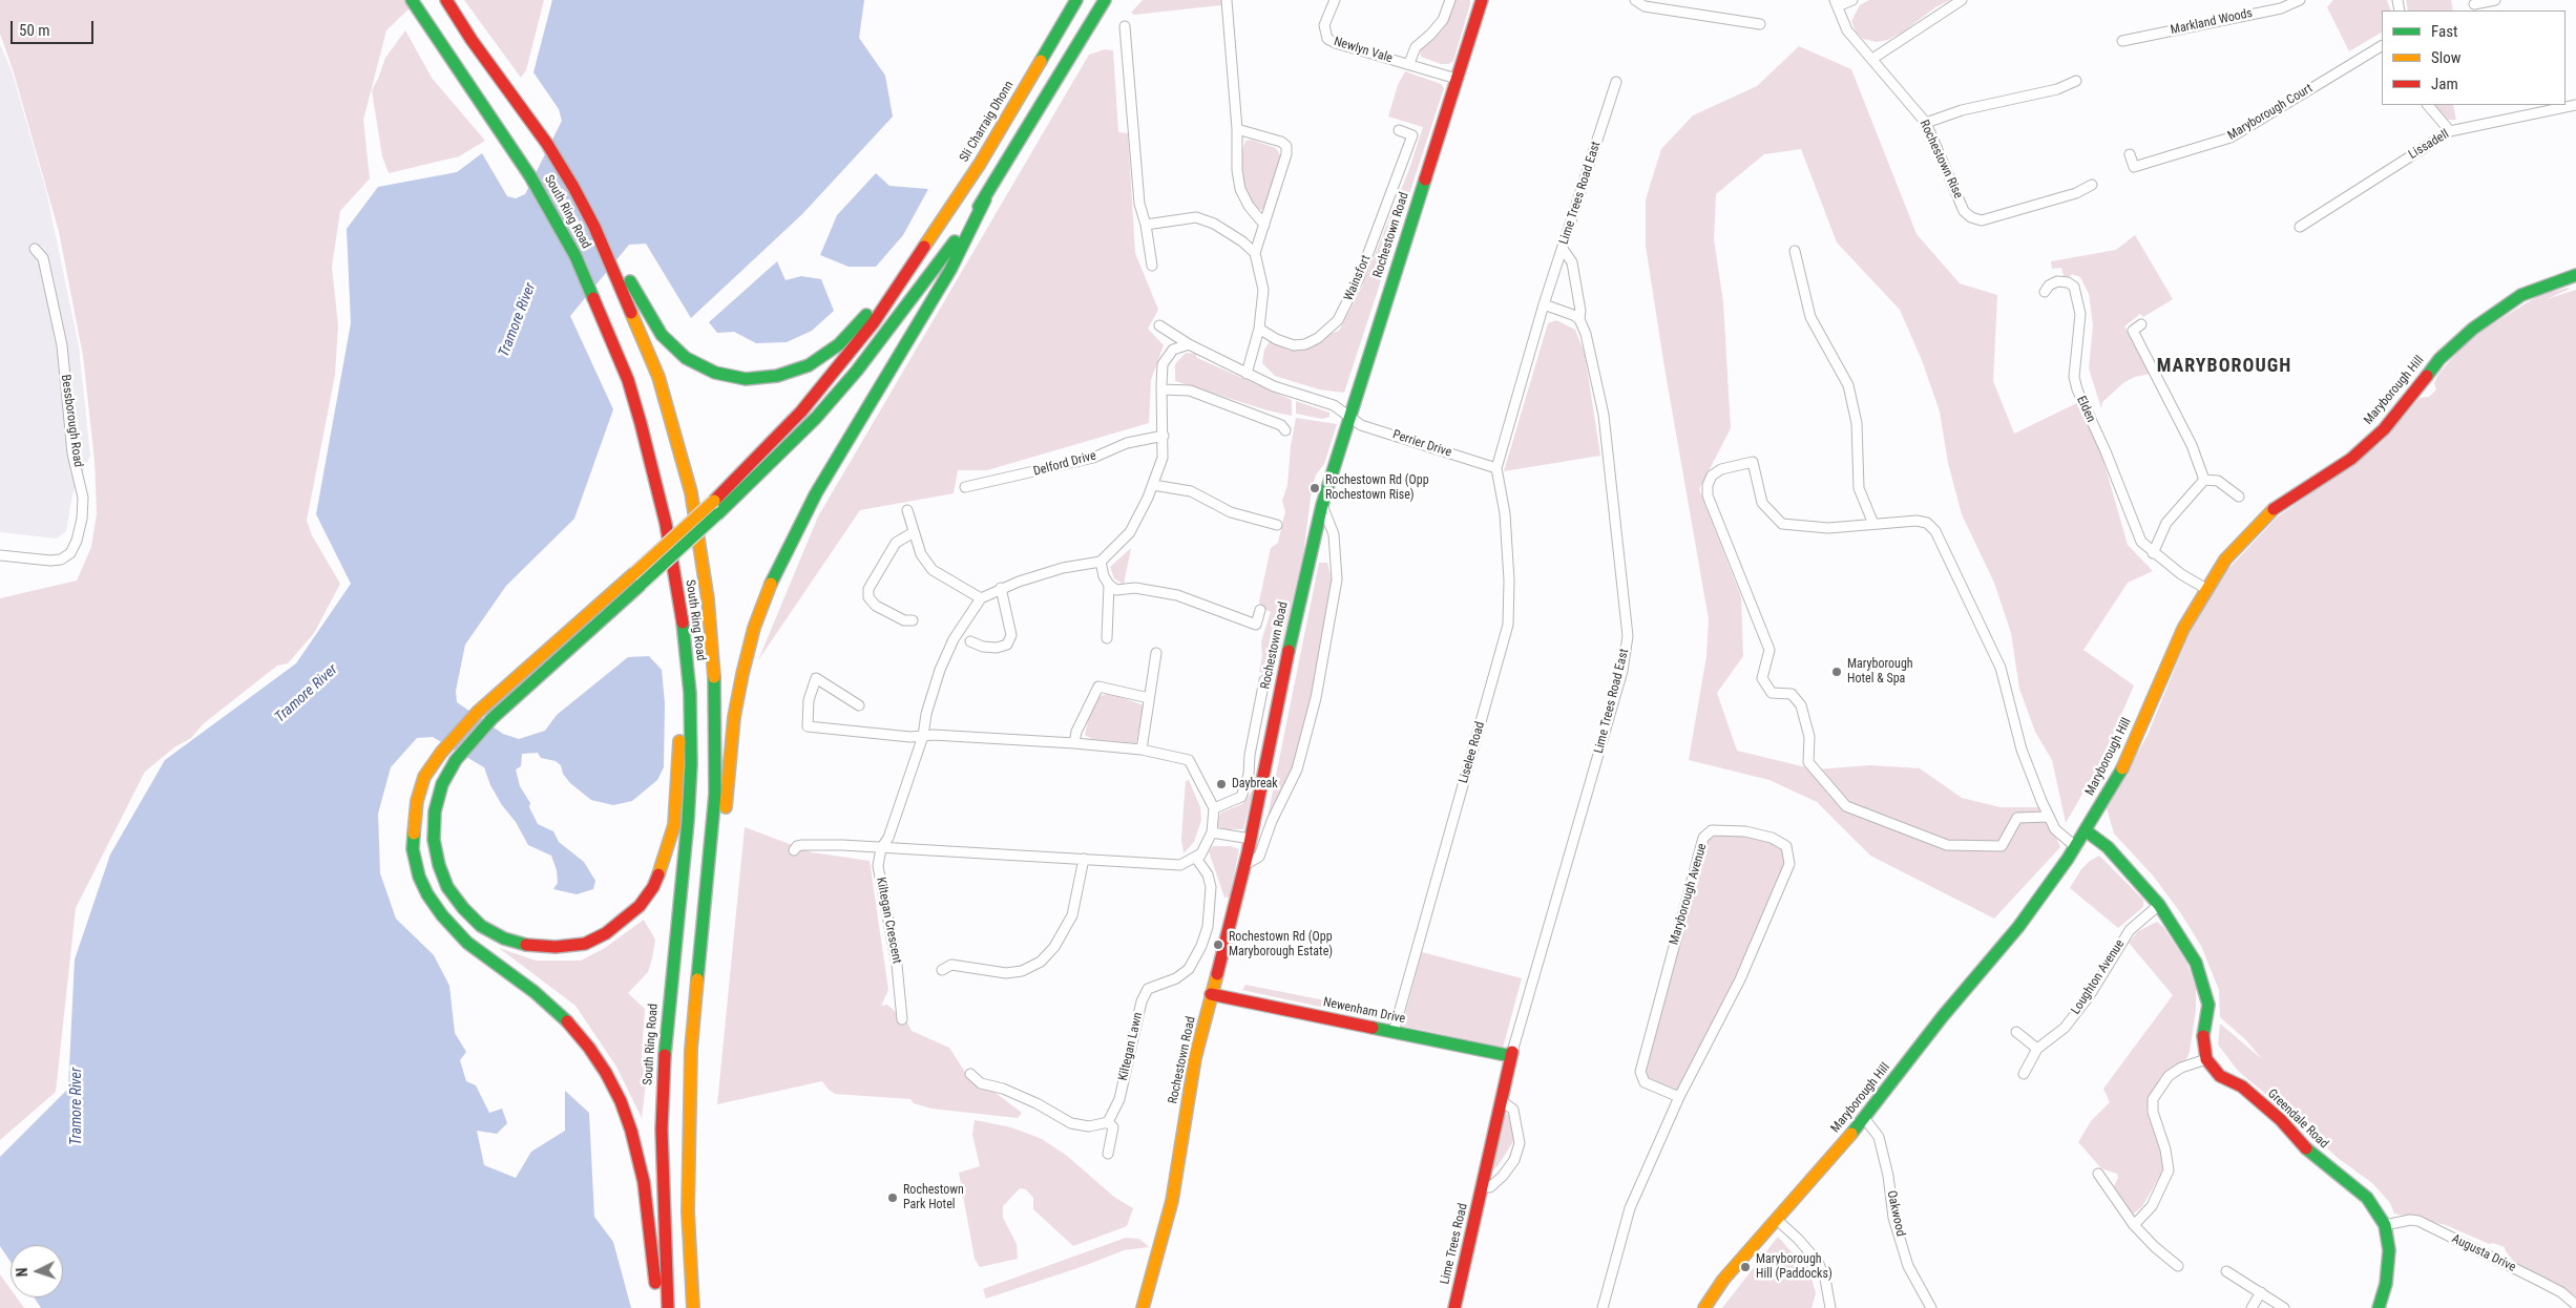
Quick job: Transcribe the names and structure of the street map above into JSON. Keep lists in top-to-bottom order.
{
  "streets": {
    "main road": [
      "Sli Charraig Dhonn",
      "South Ring Road",
      "Rochestown Road",
      "Maryborough Hill",
      "Newenham Drive",
      "Greendale Road",
      "Lime Trees Road"
    ],
    "street": [
      "Markland Woods",
      "Newlyn Vale",
      "Maryborough Court",
      "Lissadell",
      "Rochestown Rise",
      "Lime Trees Road East",
      "Wainsfort",
      "Elden",
      "Bessborough Road",
      "Perrier Drive",
      "Delford Drive",
      "Liselee Road",
      "Maryborough Avenue",
      "Kiltegan Crescent",
      "Loughton Avenue",
      "Kiltegan Lawn",
      "Oakwood",
      "Augusta Drive"
    ]
  },
  "crossings": [
    ["Newlyn Vale", "Rochestown Road"],
    ["Lime Trees Road East", "Perrier Drive"],
    ["Lime Trees Road East", "Liselee Road"],
    ["Lime Trees Road East", "Newenham Drive"],
    ["Lime Trees Road East", "Lime Trees Road"],
    ["Rochestown Road", "Perrier Drive"],
    ["Rochestown Road", "Newenham Drive"],
    ["Maryborough Hill", "Elden"],
    ["Maryborough Hill", "Oakwood"],
    ["Perrier Drive", "Liselee Road"],
    ["Liselee Road", "Newenham Drive"],
    ["Newenham Drive", "Lime Trees Road"],
    ["Greendale Road", "Augusta Drive"]
  ],
  "districts": ["MARYBOROUGH"],
  "water": ["Tramore River"],
  "places": [
    "Rochestown Rd (Opp Rochestown Rise)",
    "Maryborough Hotel & Spa",
    "Daybreak",
    "Rochestown Rd (Opp Maryborough Estate)",
    "Rochestown Park Hotel",
    "Maryborough Hill (Paddocks)"
  ],
  "legend": ["Fast", "Slow", "Jam"],
  "scale_bar": "50 m",
  "north": "left"
}
